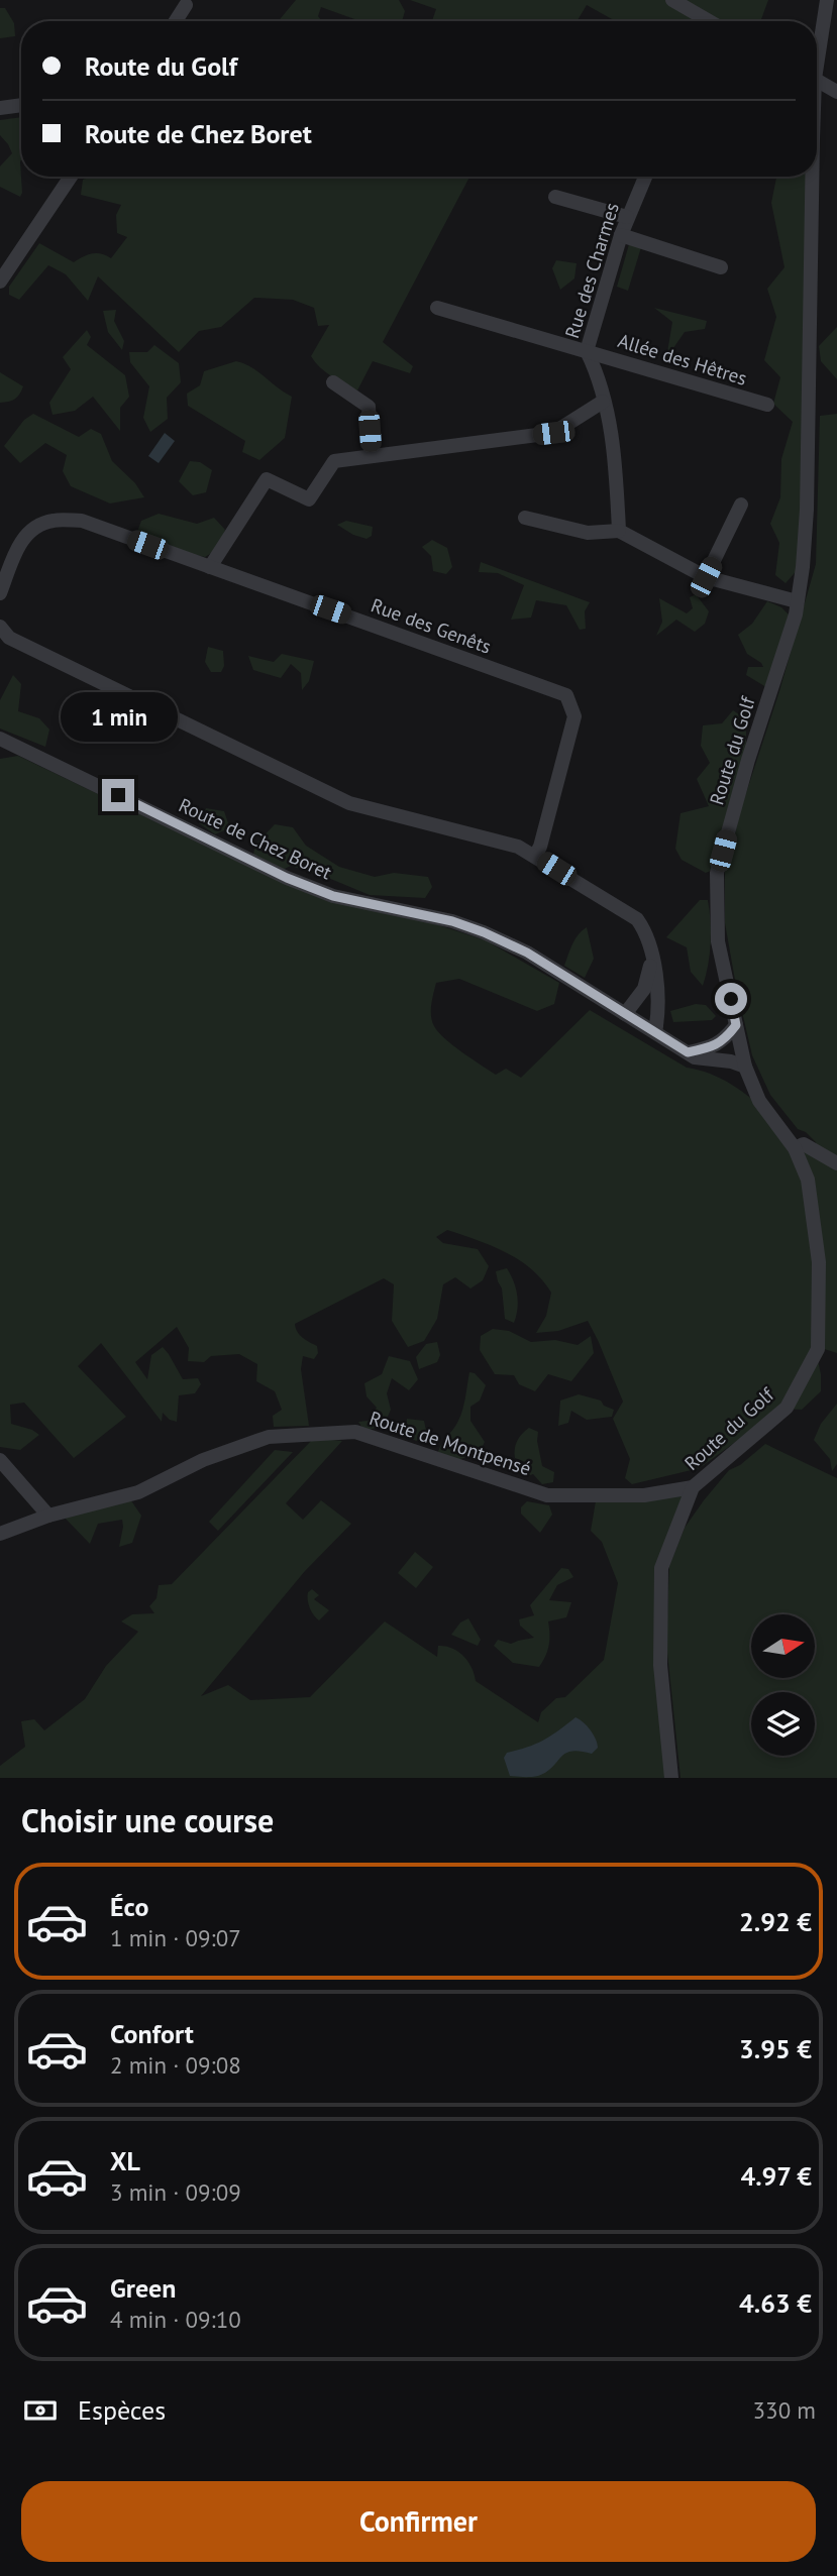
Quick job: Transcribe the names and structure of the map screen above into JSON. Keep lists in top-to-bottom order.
{
  "streets": {
    "street": [
      "Rue des Charmes",
      "Allée des Hêtres",
      "Rue des Genêts",
      "Route du Golf",
      "Route de Chez Boret",
      "Route de Montpensé"
    ]
  },
  "crossings": [
    ["Rue des Charmes", "Allée des Hêtres"],
    ["Route du Golf", "Route de Chez Boret"],
    ["Route du Golf", "Route de Montpensé"]
  ],
  "north": "right",
  "page": {
    "banner": ["Route du Golf", "Route de Chez Boret"],
    "bubble": "1 min",
    "heading": "Choisir une course",
    "list": [
      {
        "name": "Éco",
        "note": "1 min · 09:07",
        "value": "2.92 €"
      },
      {
        "name": "Confort",
        "note": "2 min · 09:08",
        "value": "3.95 €"
      },
      {
        "name": "XL",
        "note": "3 min · 09:09",
        "value": "4.97 €"
      },
      {
        "name": "Green",
        "note": "4 min · 09:10",
        "value": "4.63 €"
      }
    ],
    "pay": ["Espèces", "330 m"],
    "buttons": "Confirmer"
  }
}
